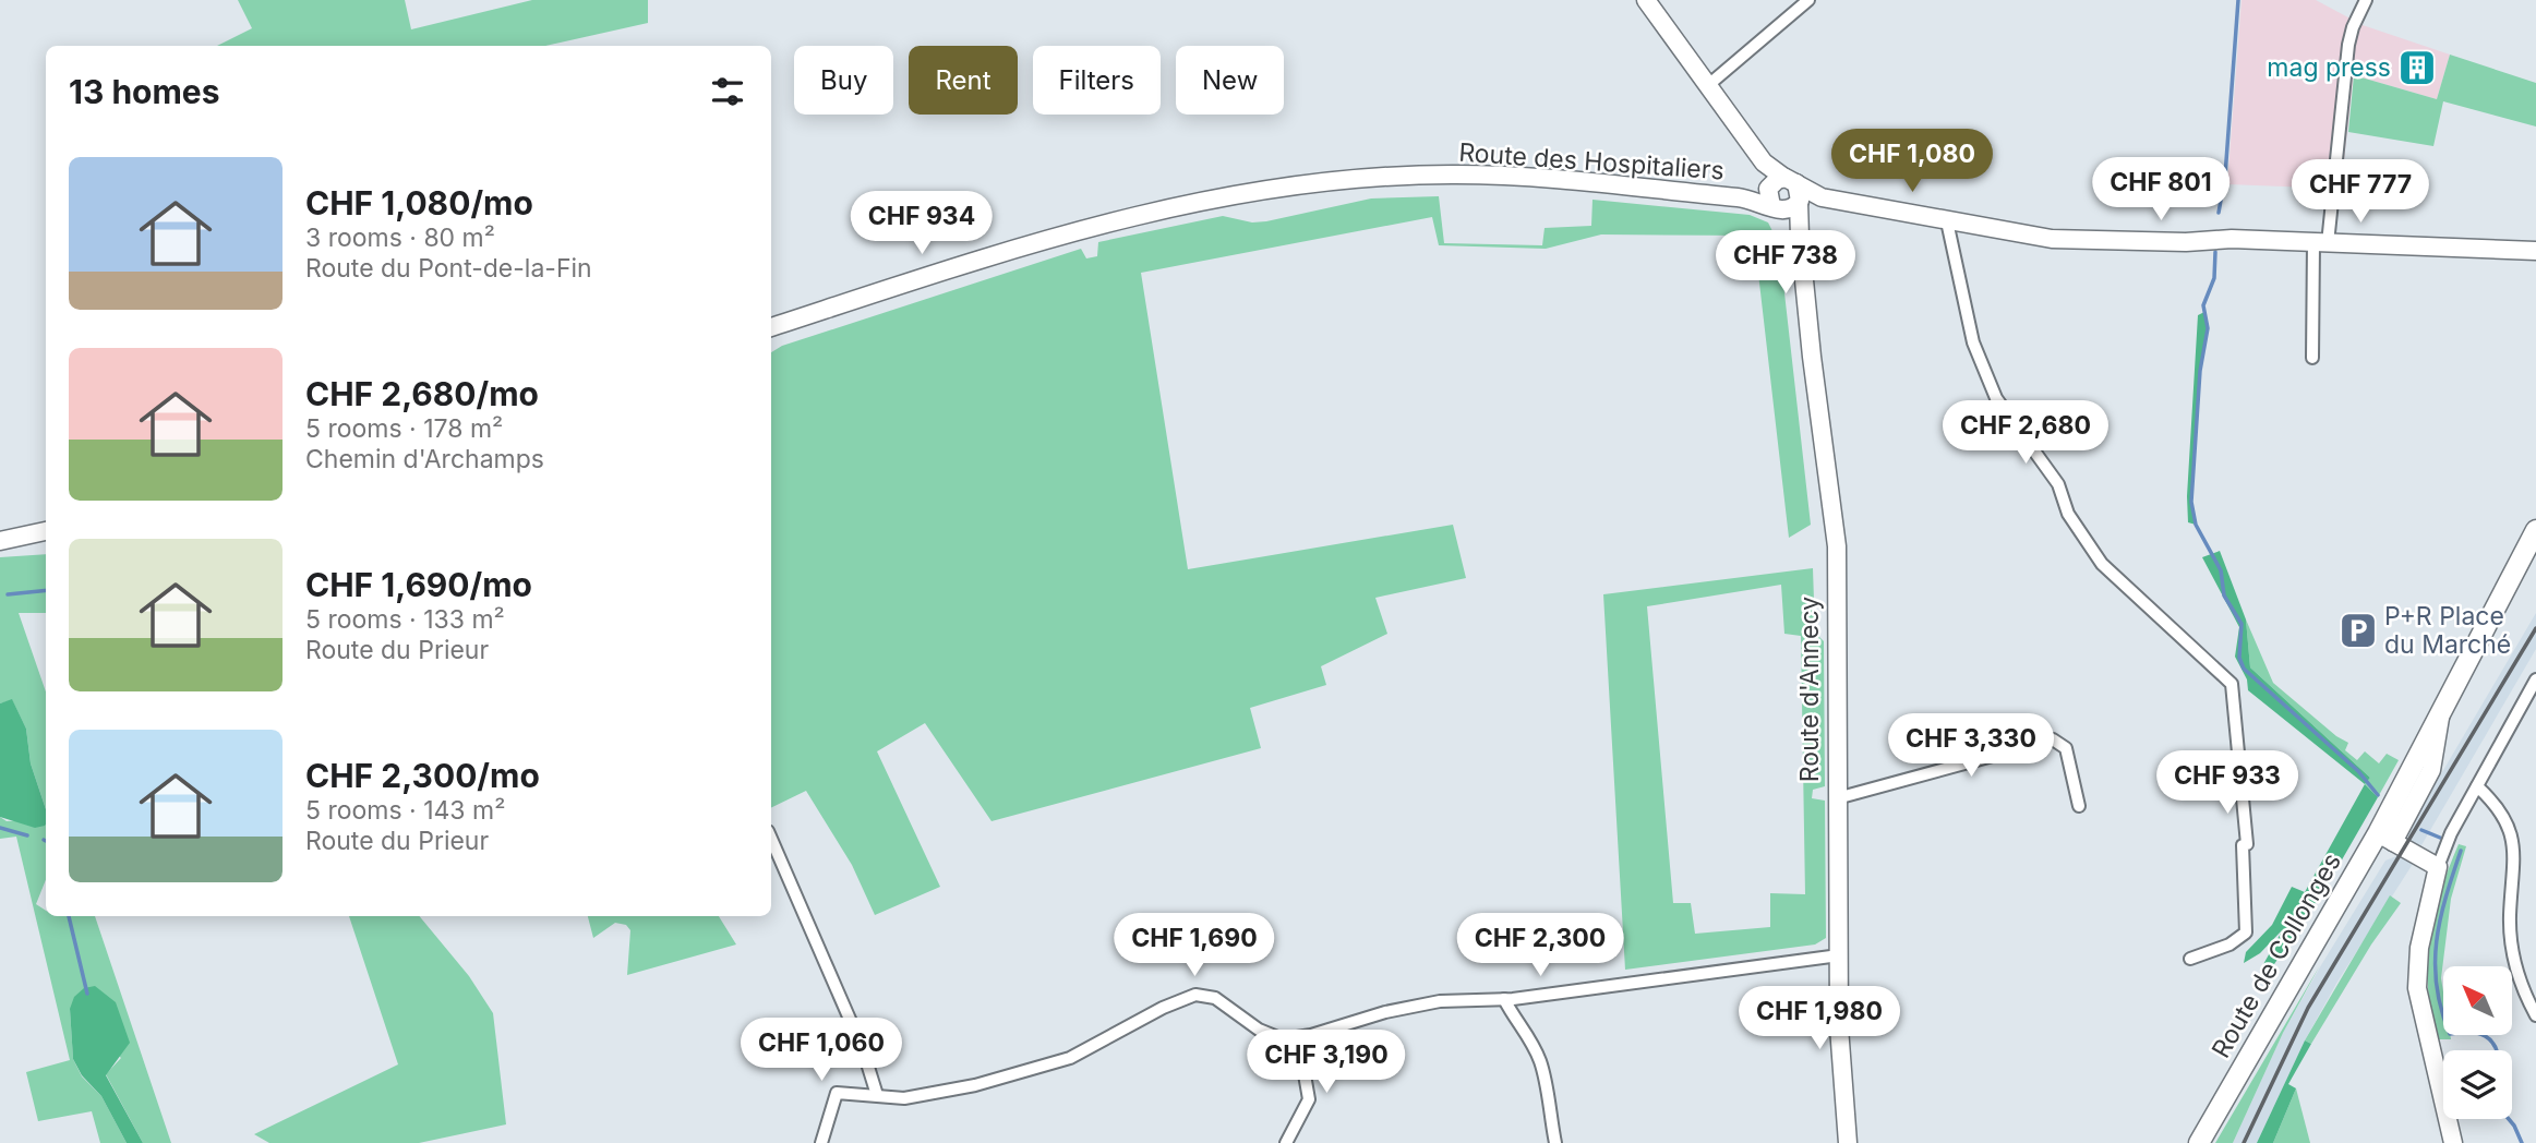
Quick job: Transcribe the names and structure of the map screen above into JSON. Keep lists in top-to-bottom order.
{
  "streets": {
    "main road": ["Route de Collonges"],
    "street": ["Route des Hospitaliers", "Route d'Annecy"]
  },
  "crossings": [
    ["Route des Hospitaliers", "Route d'Annecy"]
  ],
  "places": {
    "building": ["mag press"],
    "parking": ["P+R Place du Marché"]
  },
  "north": "top left",
  "page": {
    "chip": [
      "Buy",
      "Rent",
      "Filters",
      "New"
    ],
    "heading": "13 homes",
    "price": [
      "CHF 1,080",
      "CHF 801",
      "CHF 777",
      "CHF 934",
      "CHF 738",
      "CHF 2,680",
      "CHF 3,330",
      "CHF 933",
      "CHF 1,690",
      "CHF 2,300",
      "CHF 1,980",
      "CHF 1,060",
      "CHF 3,190"
    ],
    "list": [
      {
        "name": "CHF 1,080/mo",
        "note": "3 rooms · 80 m² · Route du Pont-de-la-Fin"
      },
      {
        "name": "CHF 2,680/mo",
        "note": "5 rooms · 178 m² · Chemin d'Archamps"
      },
      {
        "name": "CHF 1,690/mo",
        "note": "5 rooms · 133 m² · Route du Prieur"
      },
      {
        "name": "CHF 2,300/mo",
        "note": "5 rooms · 143 m² · Route du Prieur"
      }
    ]
  }
}
